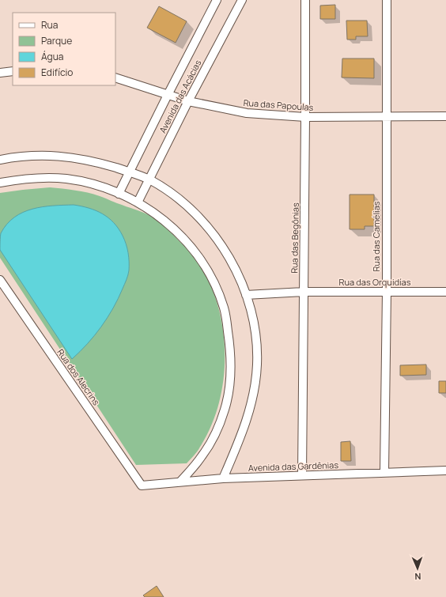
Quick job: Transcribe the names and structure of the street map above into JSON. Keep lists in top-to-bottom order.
{
  "streets": {
    "street": [
      "Avenida das Acácias",
      "Rua das Papoulas",
      "Rua das Camélias",
      "Rua das Begônias",
      "Rua das Orquidías",
      "Rua dos Alecrins",
      "Avenida das Gardênias"
    ]
  },
  "crossings": [
    ["Avenida das Acácias", "Rua das Papoulas"],
    ["Rua das Papoulas", "Rua das Camélias"],
    ["Rua das Papoulas", "Rua das Begônias"],
    ["Rua das Camélias", "Rua das Orquidías"],
    ["Rua das Camélias", "Avenida das Gardênias"],
    ["Rua das Begônias", "Rua das Orquidías"],
    ["Rua das Begônias", "Avenida das Gardênias"],
    ["Rua dos Alecrins", "Avenida das Gardênias"]
  ],
  "legend": [
    "Rua",
    "Parque",
    "Água",
    "Edifício"
  ],
  "north": "bottom"
}
